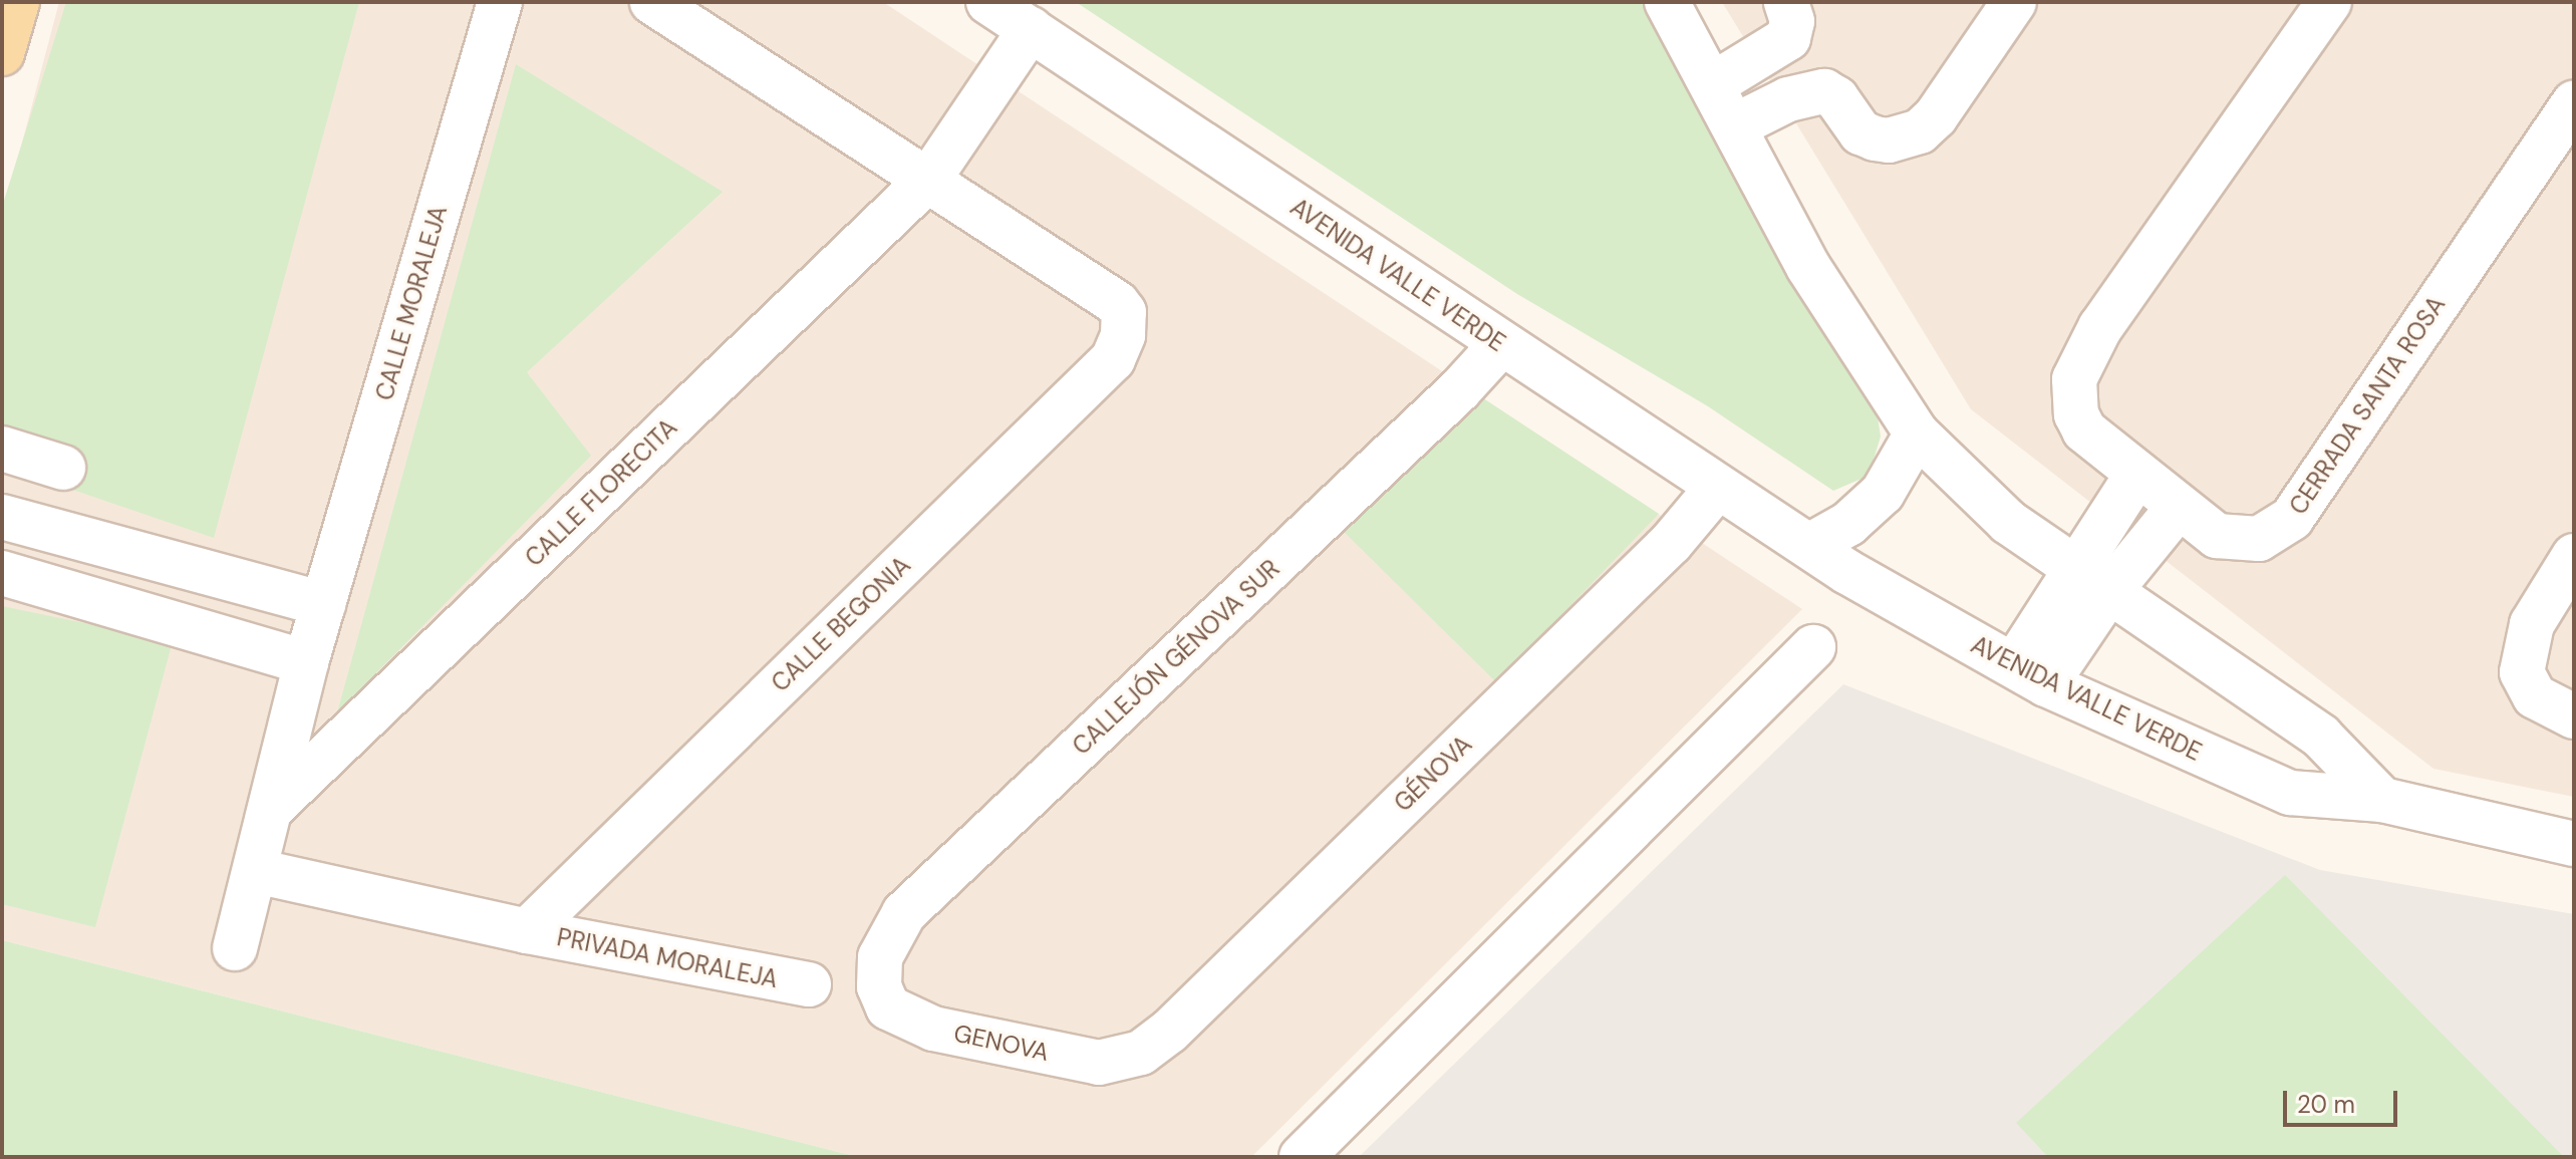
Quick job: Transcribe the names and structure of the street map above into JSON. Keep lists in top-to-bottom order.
{
  "streets": {
    "street": [
      "AVENIDA VALLE VERDE",
      "CALLE MORALEJA",
      "CERRADA SANTA ROSA",
      "CALLE FLORECITA",
      "CALLE BEGONIA",
      "CALLEJÓN GÉNOVA SUR",
      "GÉNOVA",
      "PRIVADA MORALEJA",
      "GENOVA"
    ]
  },
  "crossings": [
    ["AVENIDA VALLE VERDE", "CALLE FLORECITA"],
    ["AVENIDA VALLE VERDE", "CALLEJÓN GÉNOVA SUR"],
    ["AVENIDA VALLE VERDE", "GÉNOVA"],
    ["CALLE MORALEJA", "CALLE FLORECITA"],
    ["CALLE FLORECITA", "CALLE BEGONIA"],
    ["CALLE BEGONIA", "PRIVADA MORALEJA"],
    ["CALLEJÓN GÉNOVA SUR", "GENOVA"],
    ["GÉNOVA", "GENOVA"]
  ],
  "scale_bar": "20 m"
}
